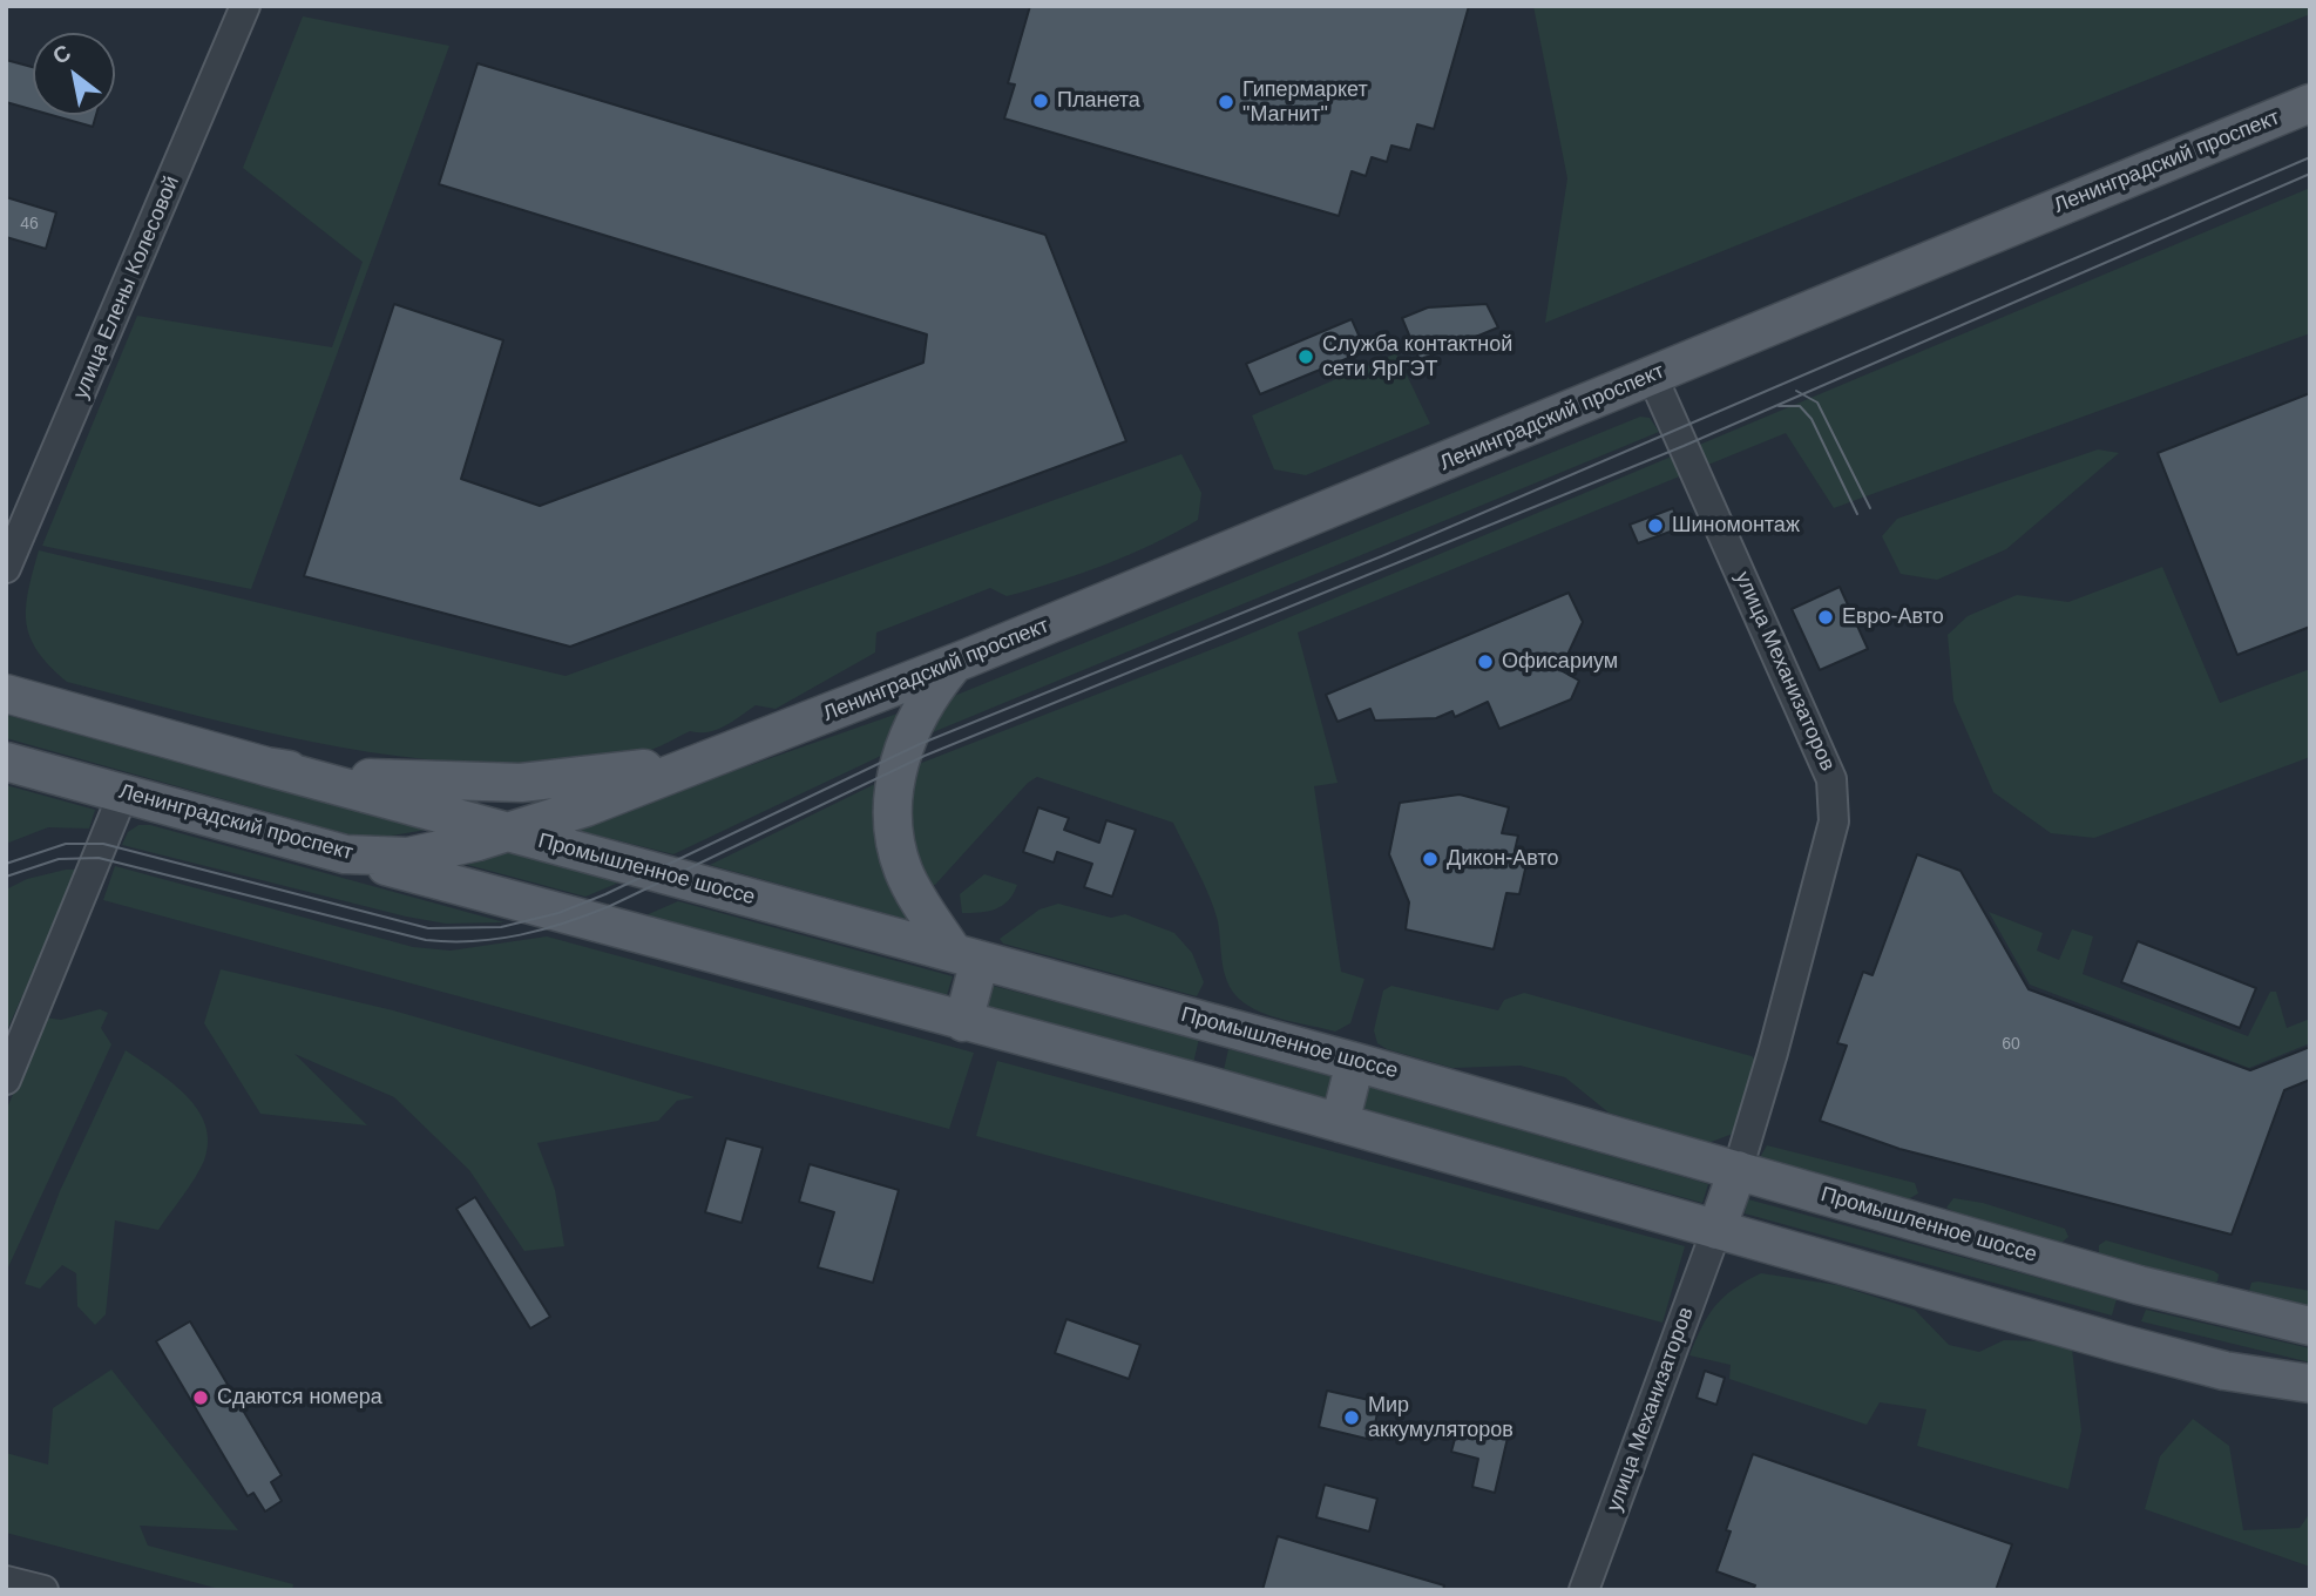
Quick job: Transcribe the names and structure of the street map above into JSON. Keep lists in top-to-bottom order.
{
  "streets": {
    "main road": ["Ленинградский проспект", "Промышленное шоссе"],
    "street": ["улица Елены Колесовой", "улица Механизаторов"]
  },
  "crossings": [
    ["Ленинградский проспект", "улица Механизаторов"],
    ["Ленинградский проспект", "Промышленное шоссе"],
    ["улица Механизаторов", "Промышленное шоссе"]
  ],
  "places": [
    "Планета",
    "Гипермаркет \"Магнит\"",
    "Служба контактной сети ЯрГЭТ",
    "Шиномонтаж",
    "Евро-Авто",
    "Офисариум",
    "Дикон-Авто",
    "Сдаются номера",
    "Мир аккумуляторов"
  ],
  "house_numbers": ["46", "60"],
  "north": "top left"
}
